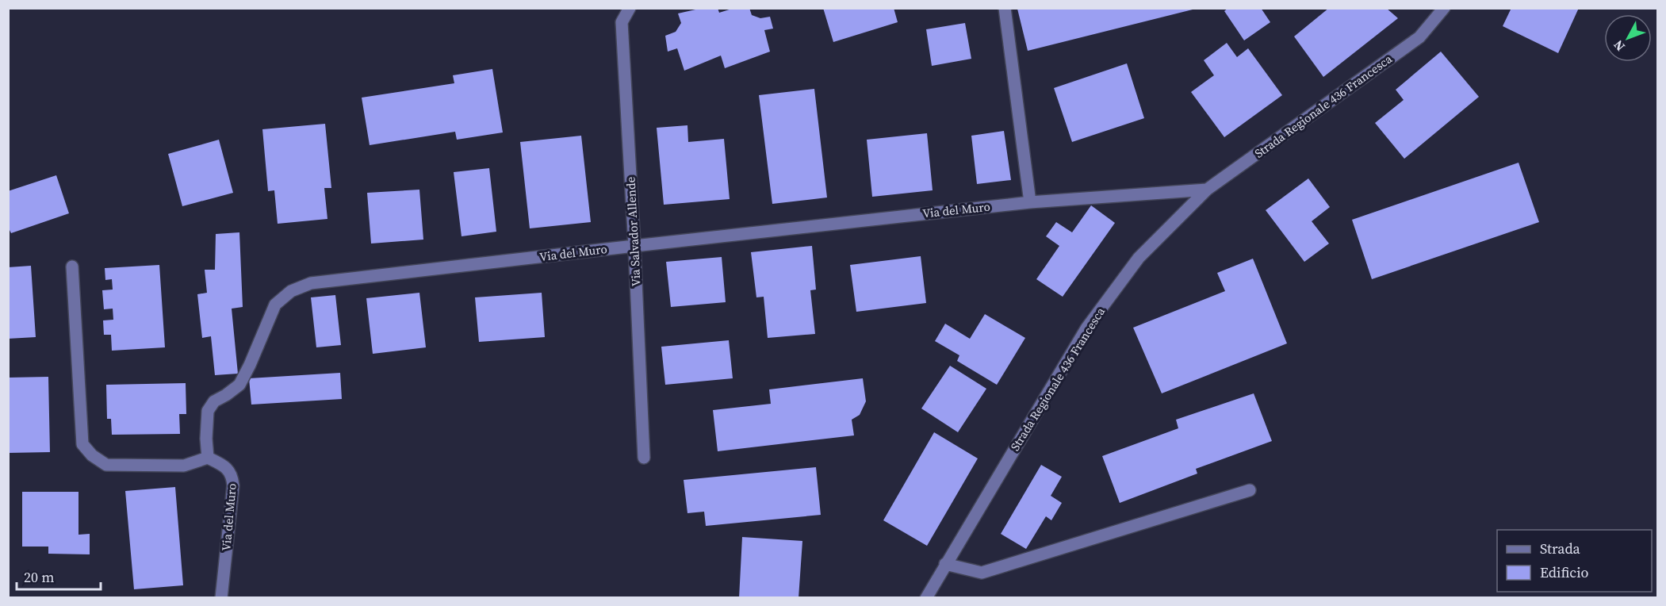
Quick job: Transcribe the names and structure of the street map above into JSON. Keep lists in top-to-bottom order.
{
  "streets": {
    "street": ["Strada Regionale 436 Francesca", "Via del Muro", "Via Salvador Allende"]
  },
  "crossings": [
    ["Strada Regionale 436 Francesca", "Via del Muro"],
    ["Via del Muro", "Via Salvador Allende"]
  ],
  "legend": ["Strada", "Edificio"],
  "scale_bar": "20 m",
  "north": "bottom left"
}
